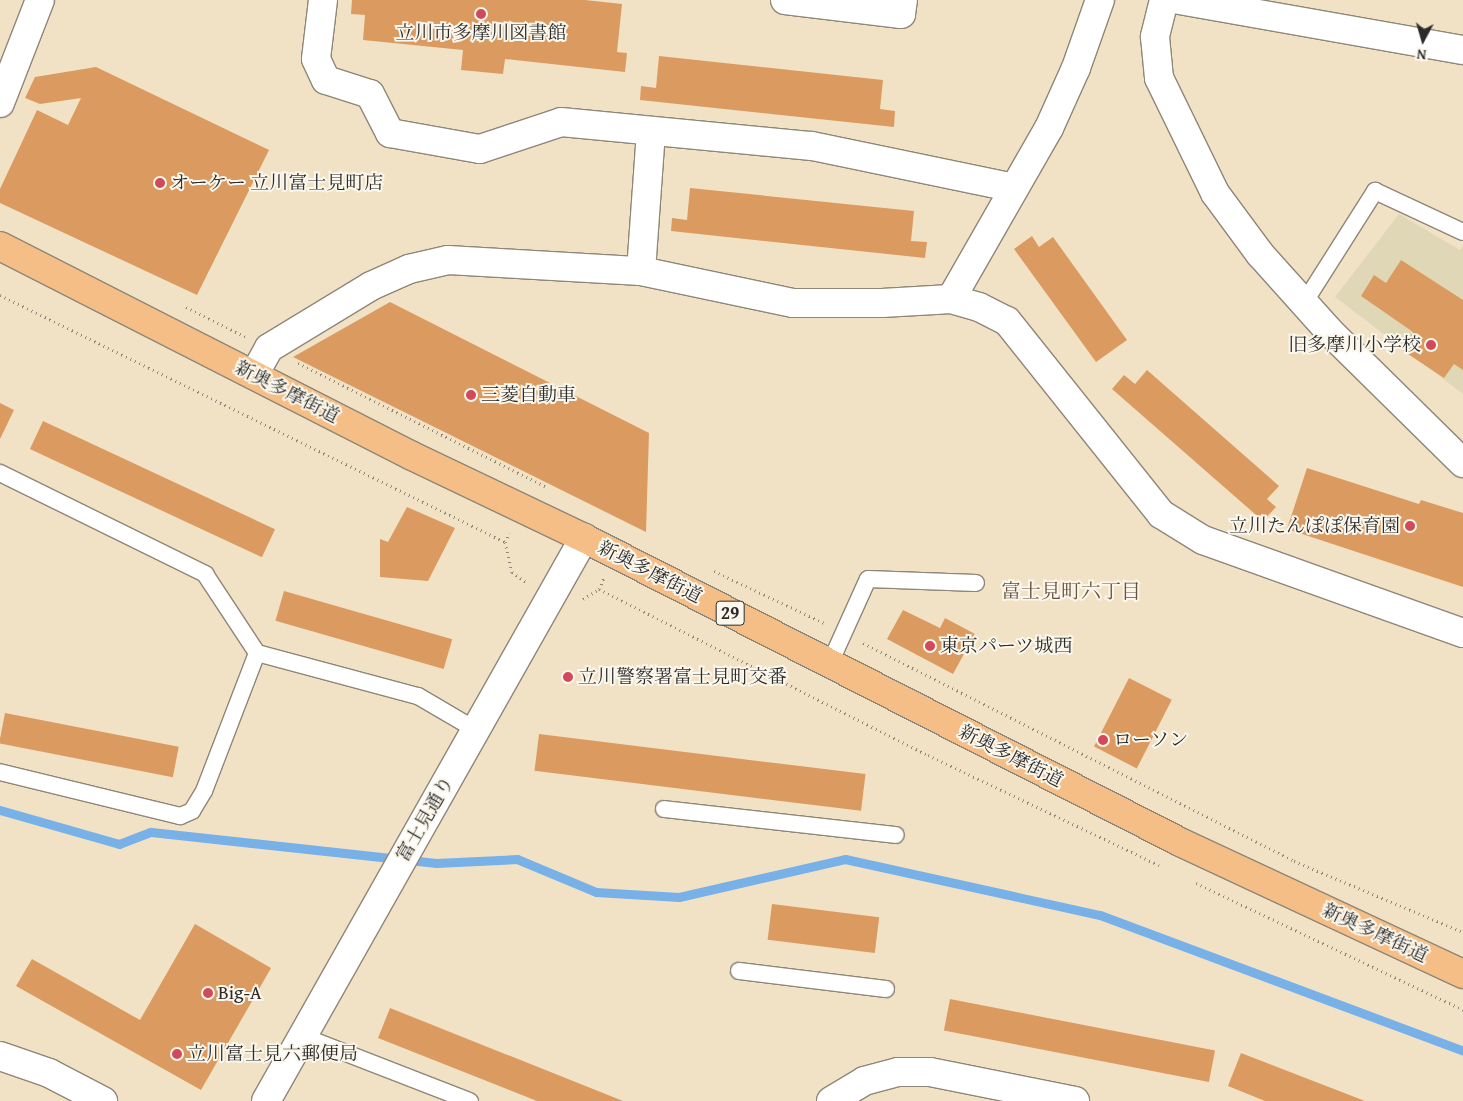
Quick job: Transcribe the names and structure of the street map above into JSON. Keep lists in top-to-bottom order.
{
  "streets": {
    "main road": ["新奥多摩街道", "29"],
    "street": ["富士見通り"]
  },
  "crossings": [
    ["新奥多摩街道", "富士見通り"]
  ],
  "districts": ["富士見町六丁目"],
  "places": [
    "立川市多摩川図書館",
    "オーケー 立川富士見町店",
    "旧多摩川小学校",
    "三菱自動車",
    "立川たんぽぽ保育園",
    "東京パーツ城西",
    "立川警察署富士見町交番",
    "ローソン",
    "Big-A",
    "立川富士見六郵便局"
  ],
  "north": "bottom"
}
